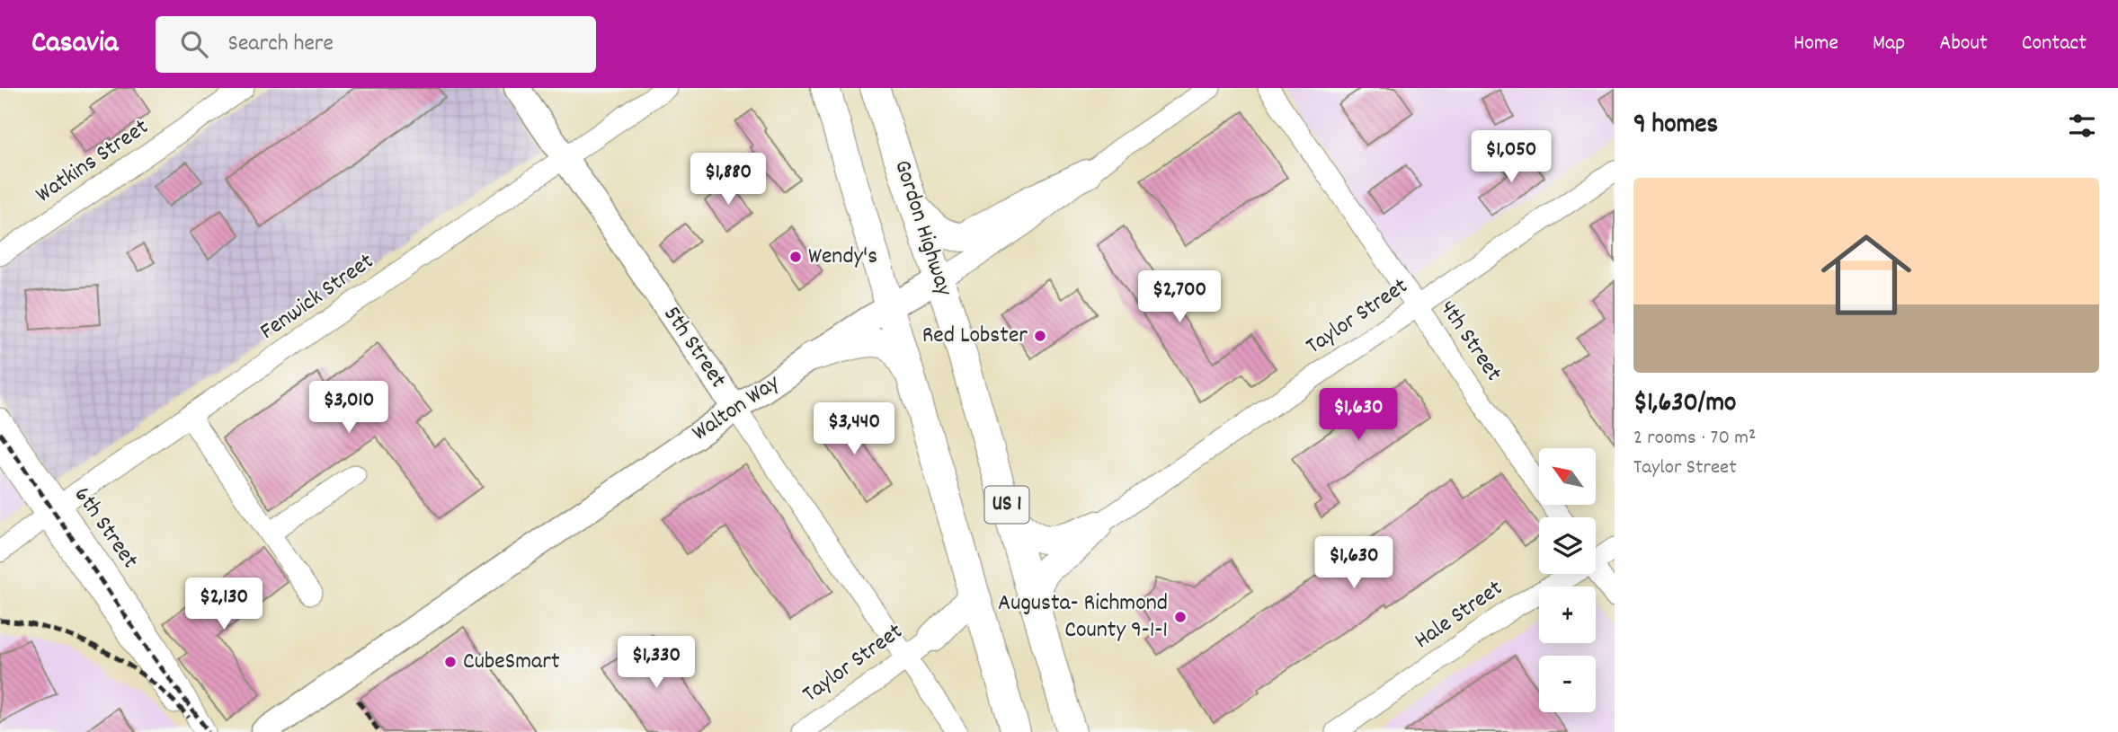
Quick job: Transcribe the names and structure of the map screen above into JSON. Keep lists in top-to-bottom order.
{
  "streets": {
    "highway": ["Gordon Highway", "US 1"],
    "main road": ["5th Street", "Walton Way"],
    "street": [
      "Watkins Street",
      "Fenwick Street",
      "Taylor Street",
      "4th Street",
      "6th Street",
      "Hale Street"
    ]
  },
  "crossings": [
    ["Gordon Highway", "Walton Way"],
    ["Fenwick Street", "5th Street"],
    ["Fenwick Street", "6th Street"],
    ["Taylor Street", "4th Street"],
    ["Taylor Street", "5th Street"],
    ["5th Street", "Walton Way"],
    ["Walton Way", "US 1"]
  ],
  "places": [
    "Wendy's",
    "Red Lobster",
    "Augusta- Richmond County 9-1-1",
    "CubeSmart"
  ],
  "north": "top left",
  "page": {
    "header": "Casavia",
    "search": "Search here",
    "nav": [
      "Home",
      "Map",
      "About",
      "Contact"
    ],
    "heading": "9 homes",
    "price": [
      "$1,050",
      "$1,880",
      "$2,700",
      "$3,010",
      "$1,630",
      "$3,440",
      "$1,630",
      "$2,130",
      "$1,330"
    ],
    "list": [
      {
        "name": "$1,630/mo",
        "note": "2 rooms · 70 m² · Taylor Street"
      }
    ],
    "map_buttons": ["+", "−"]
  }
}
